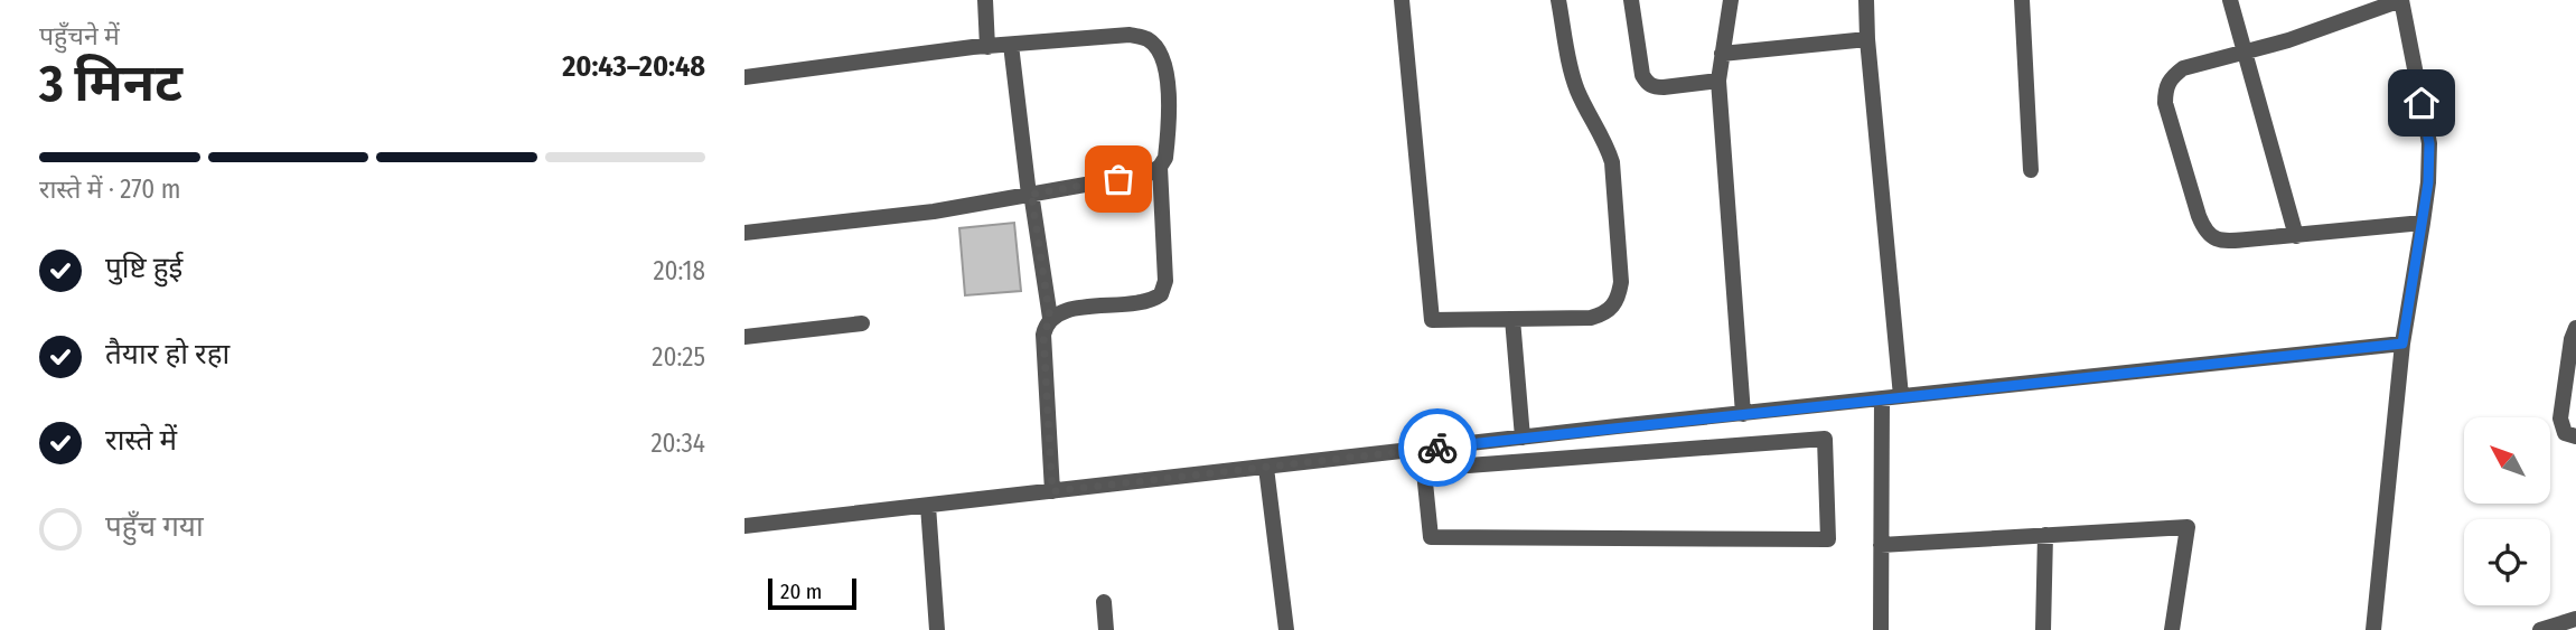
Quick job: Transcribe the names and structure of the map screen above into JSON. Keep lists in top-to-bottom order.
{
  "scale_bar": "20 m",
  "north": "top left",
  "page": {
    "heading": ["3 मिनट", "पहुँचने में", "20:43–20:48"],
    "bar": "रास्ते में · 270 m",
    "list": [
      ["पुष्टि हुई", "20:18"],
      ["तैयार हो रहा", "20:25"],
      ["रास्ते में", "20:34"],
      "पहुँच गया"
    ],
    "scale": "20 m"
  }
}
